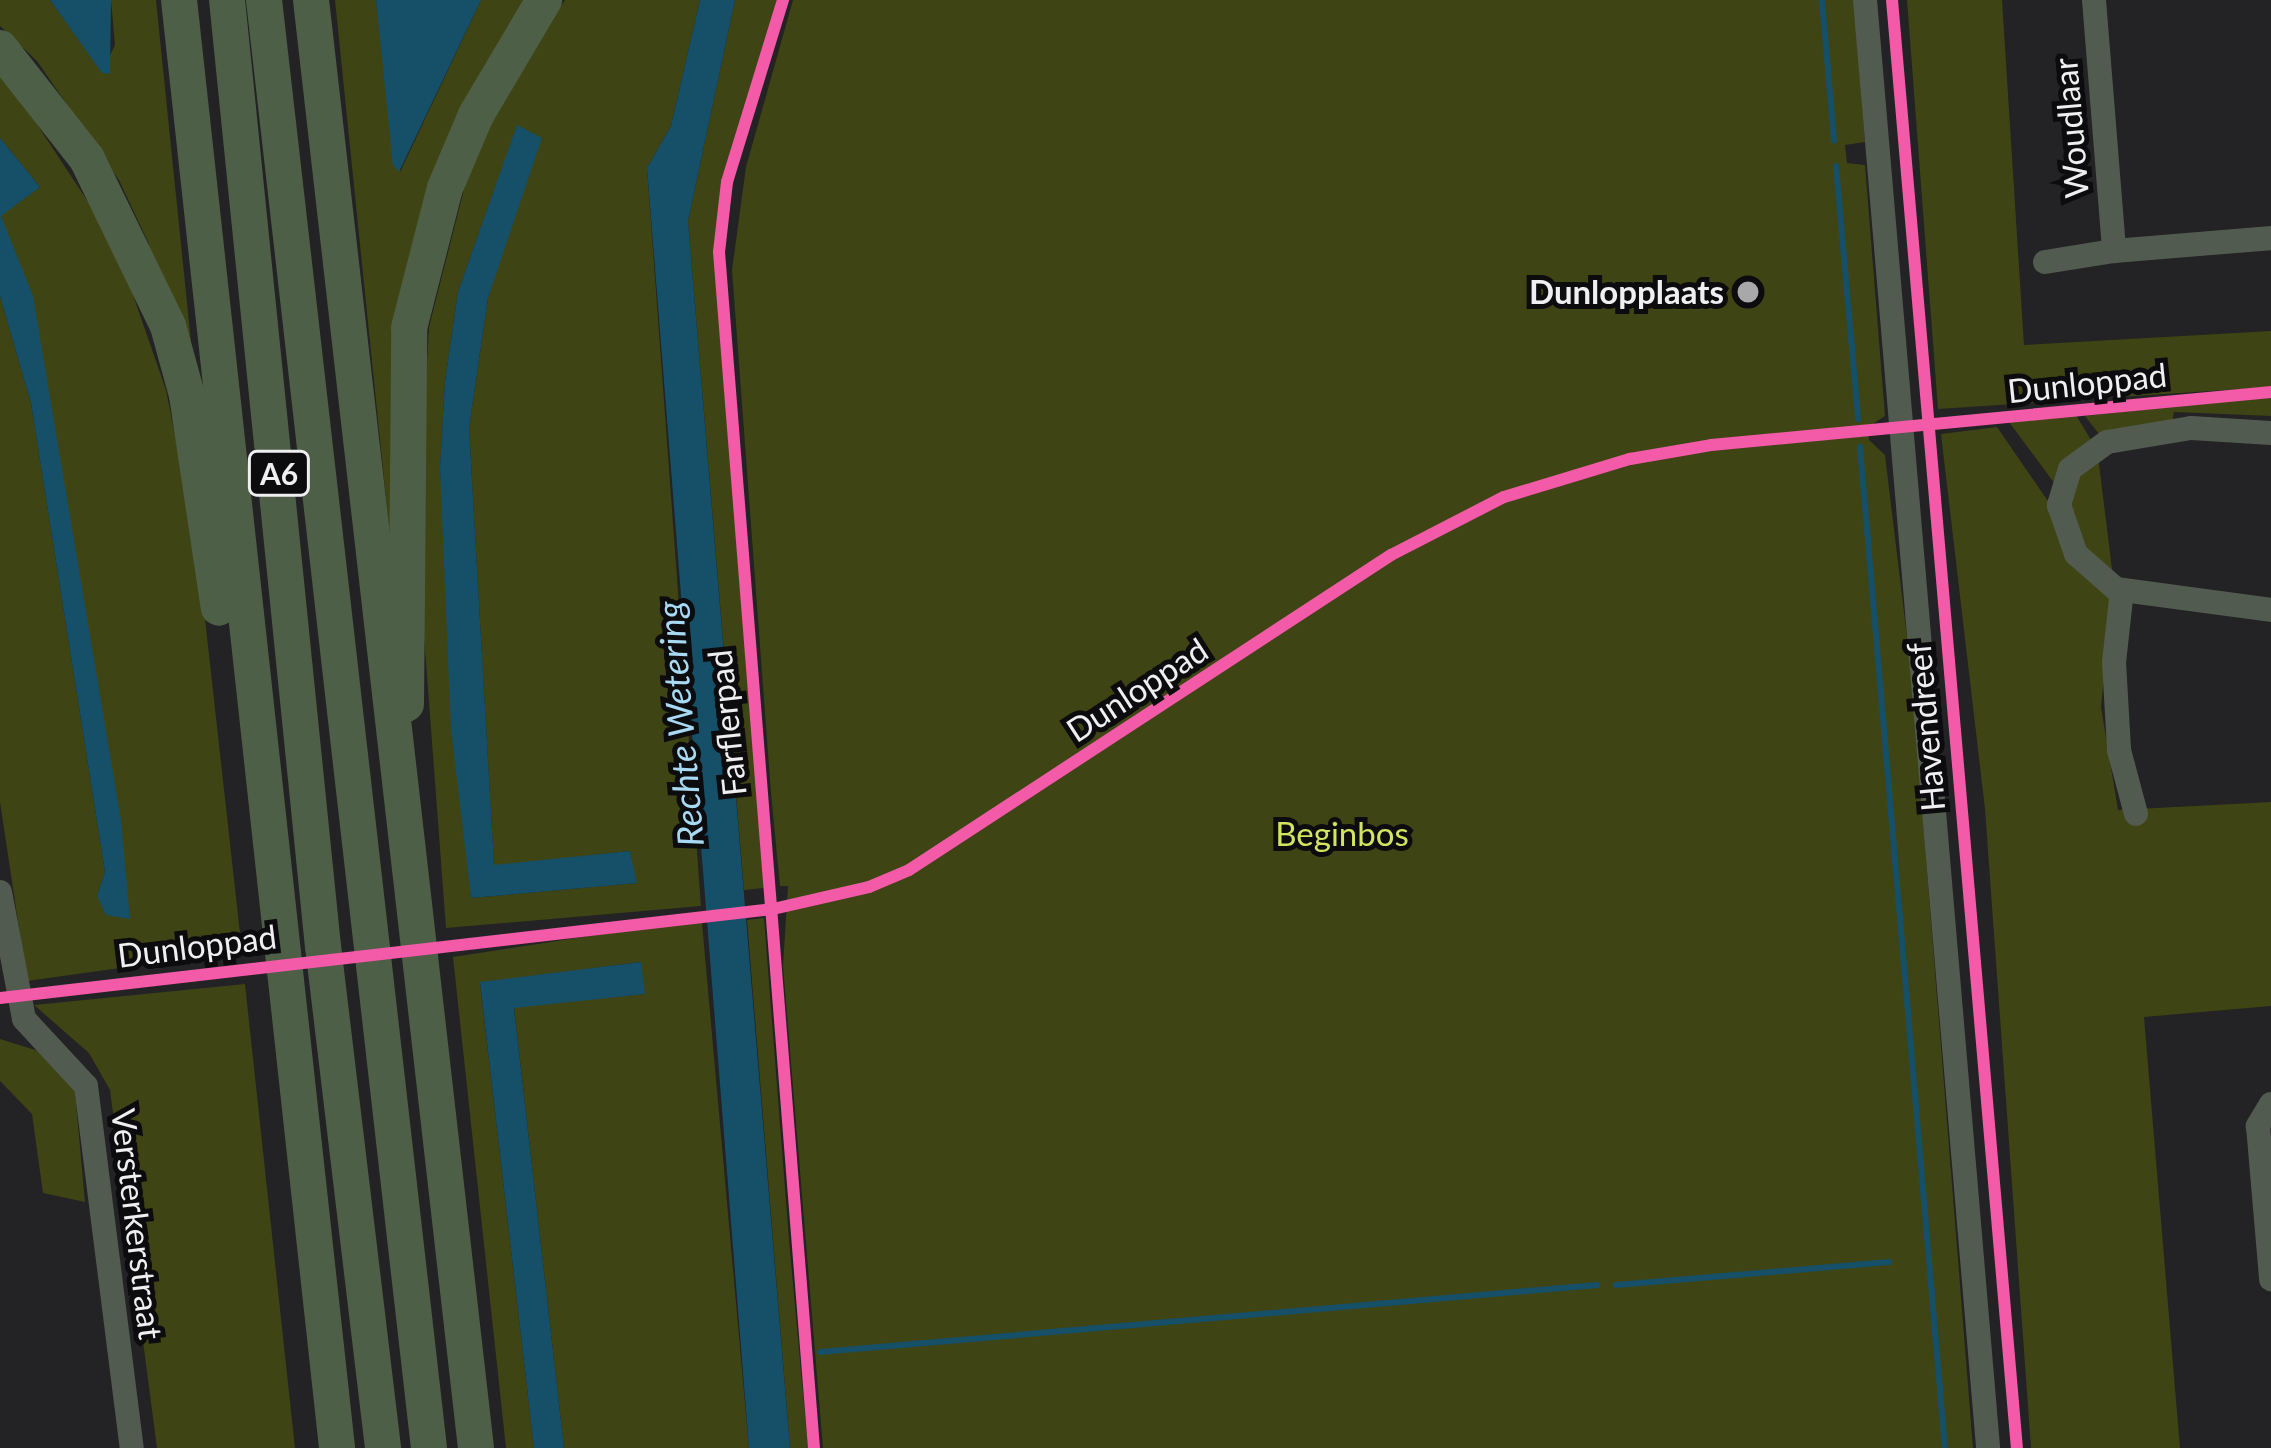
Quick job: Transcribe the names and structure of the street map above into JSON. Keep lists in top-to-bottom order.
{
  "streets": {
    "highway": ["A6"],
    "street": ["Woudlaar", "Havendreef", "Versterkerstraat"],
    "cycle path": ["Dunloppad", "Farflerpad"]
  },
  "water": ["Rechte Wetering"],
  "parks": ["Beginbos"],
  "places": ["Dunlopplaats"]
}
